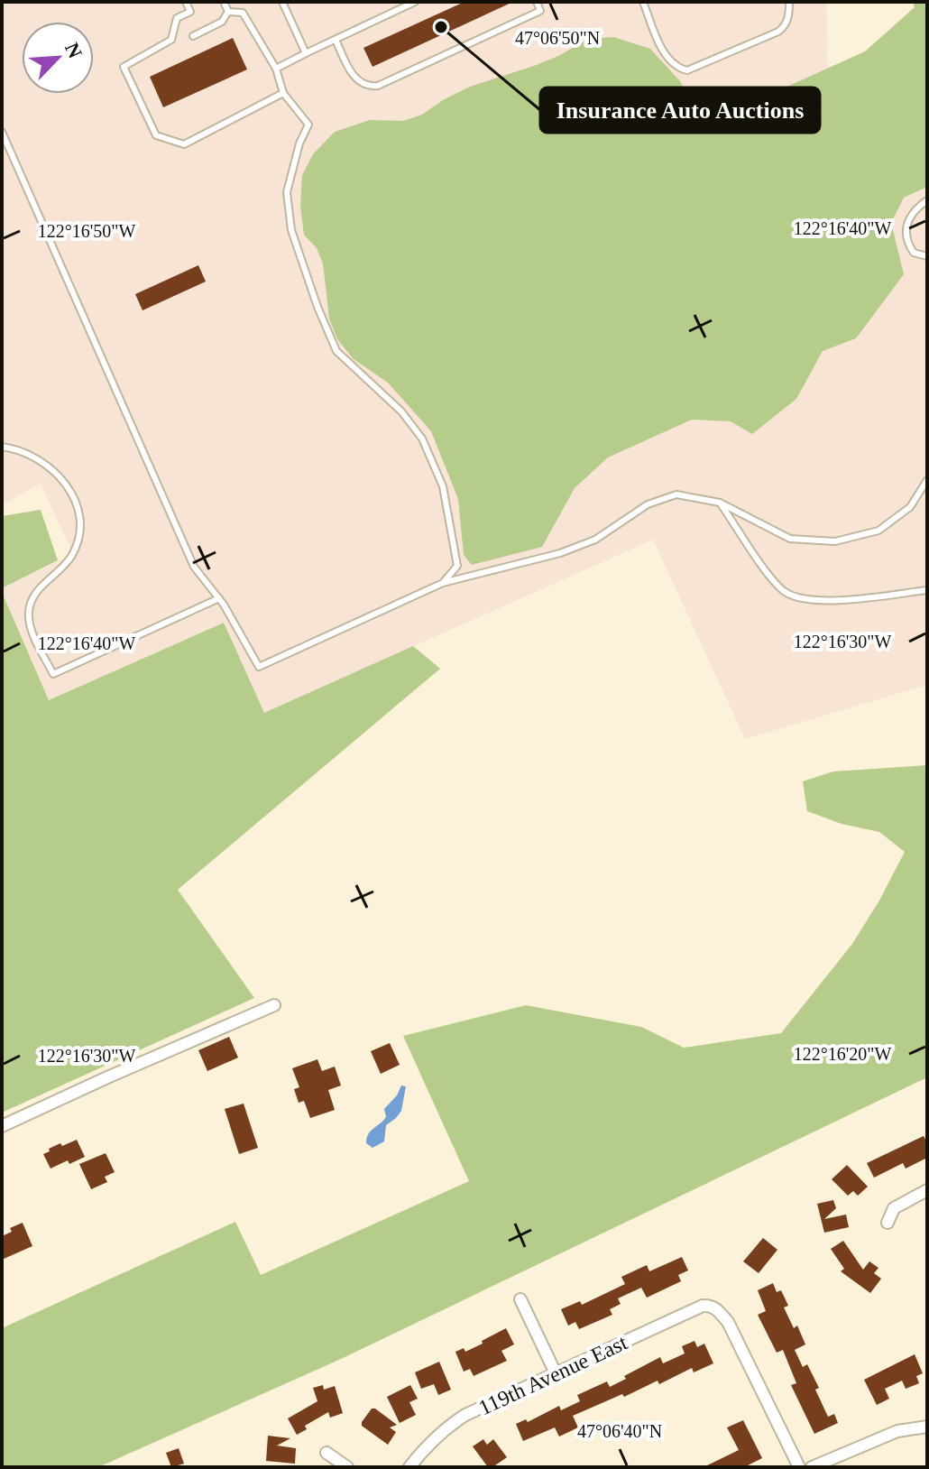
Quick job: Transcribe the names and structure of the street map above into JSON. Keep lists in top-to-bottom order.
{
  "streets": {
    "street": ["119th Avenue East"]
  },
  "places": ["Insurance Auto Auctions"],
  "north": "top right",
  "coordinates": [
    "47°06'50\"N",
    "122°16'40\"W",
    "122°16'50\"W",
    "122°16'30\"W",
    "122°16'20\"W",
    "47°06'40\"N"
  ]
}
